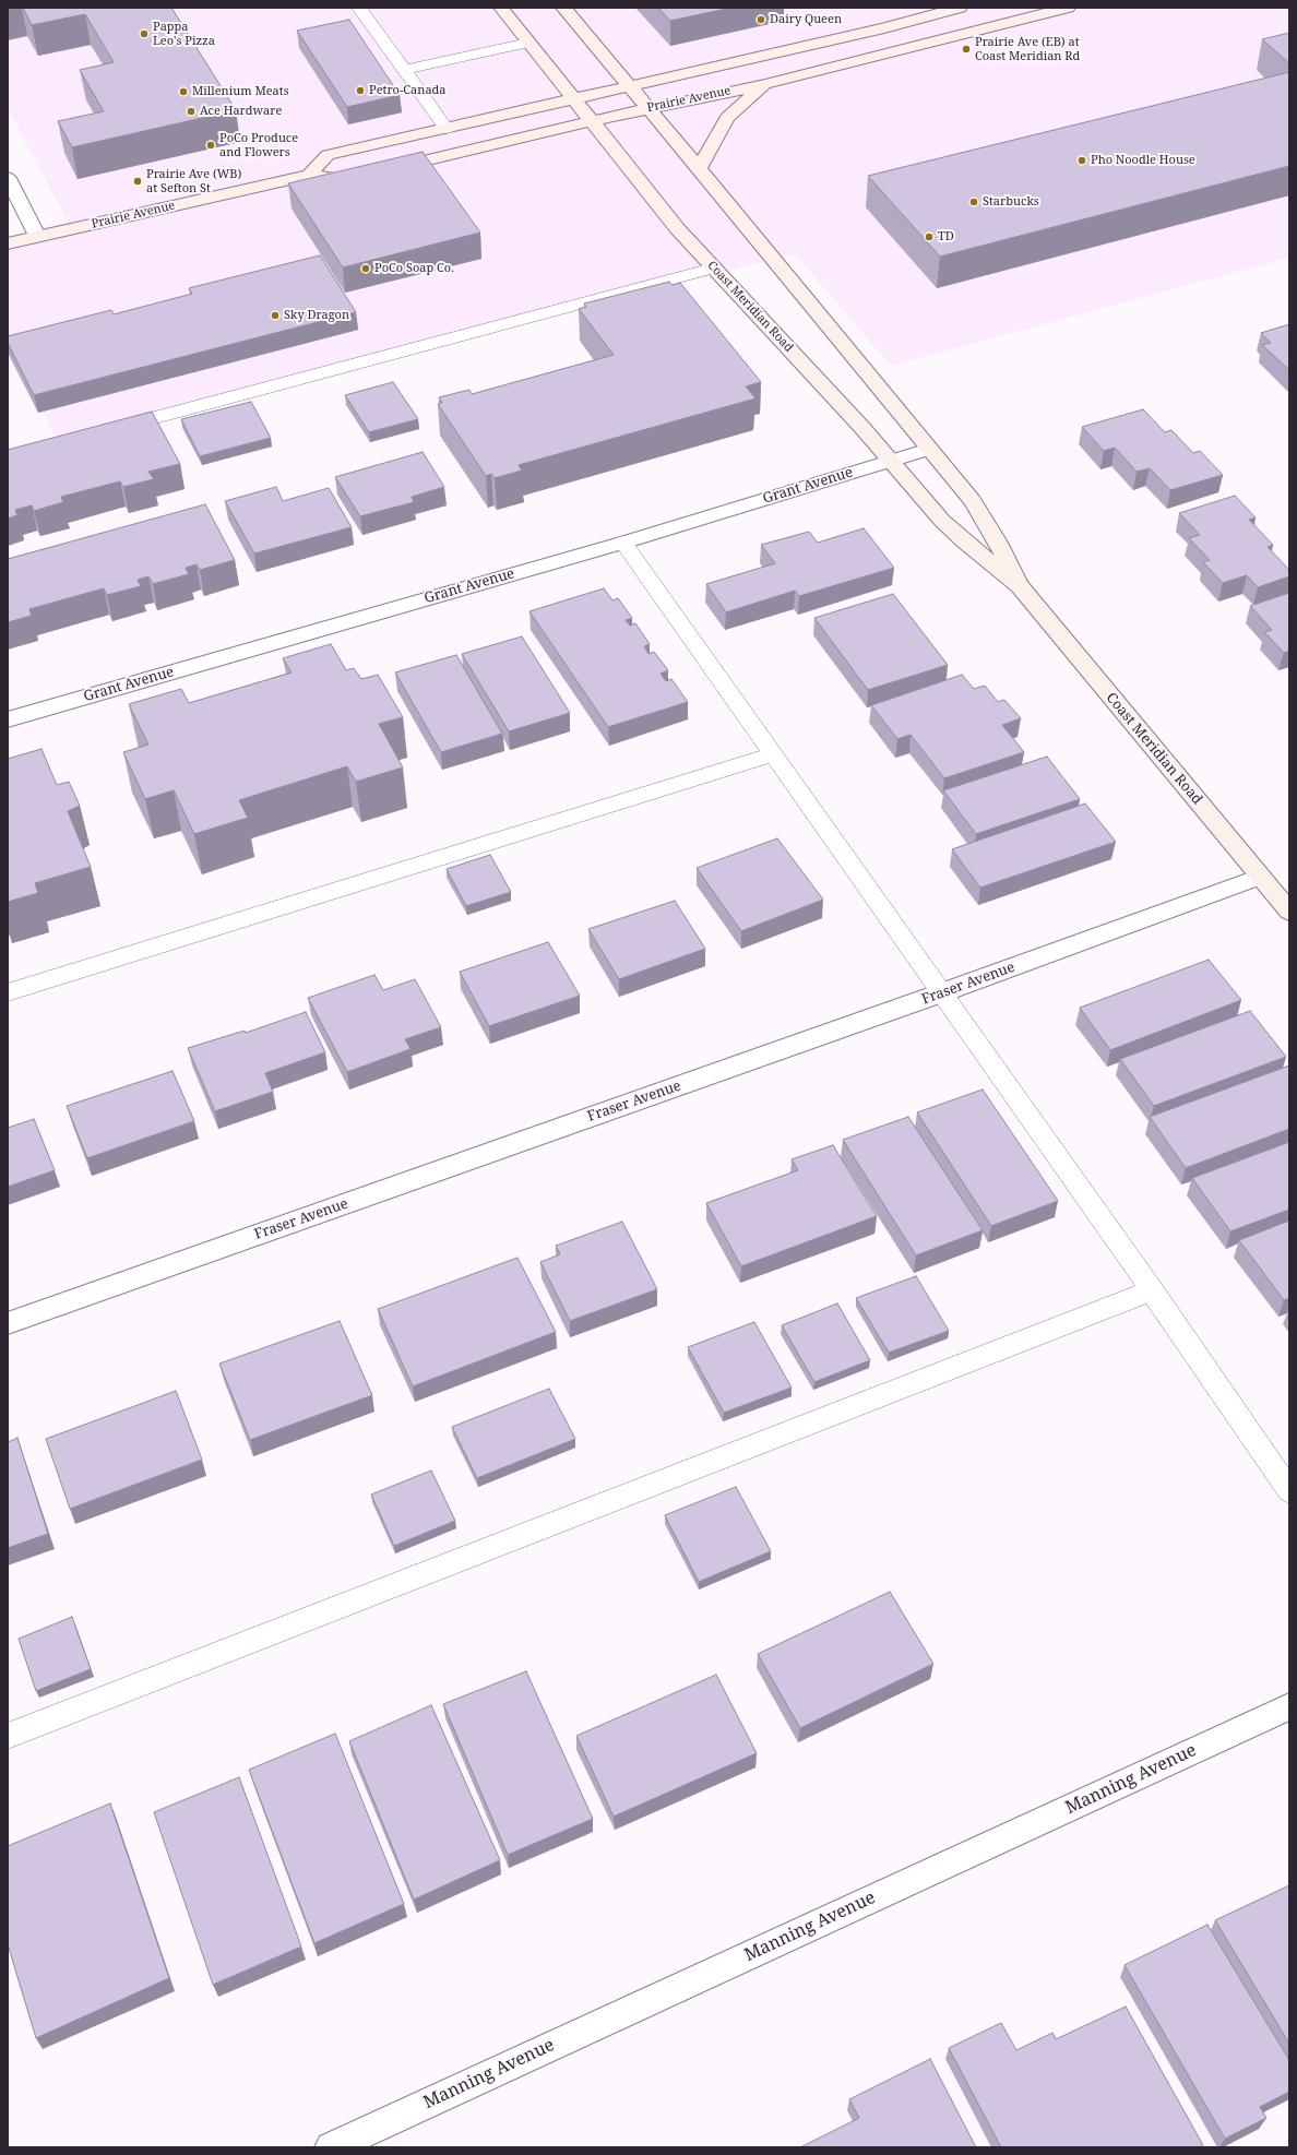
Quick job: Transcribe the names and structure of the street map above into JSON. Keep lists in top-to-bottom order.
{
  "streets": {
    "main road": ["Prairie Avenue", "Coast Meridian Road"],
    "street": ["Grant Avenue", "Fraser Avenue", "Manning Avenue"]
  },
  "crossings": [
    ["Prairie Avenue", "Coast Meridian Road"],
    ["Coast Meridian Road", "Grant Avenue"],
    ["Coast Meridian Road", "Fraser Avenue"]
  ],
  "places": [
    "Dairy Queen",
    "Pappa Leo's Pizza",
    "Prairie Ave (EB) at Coast Meridian Rd",
    "Petro-Canada",
    "Millenium Meats",
    "Ace Hardware",
    "PoCo Produce and Flowers",
    "Pho Noodle House",
    "Prairie Ave (WB) at Sefton St",
    "Starbucks",
    "TD",
    "PoCo Soap Co.",
    "Sky Dragon"
  ]
}
